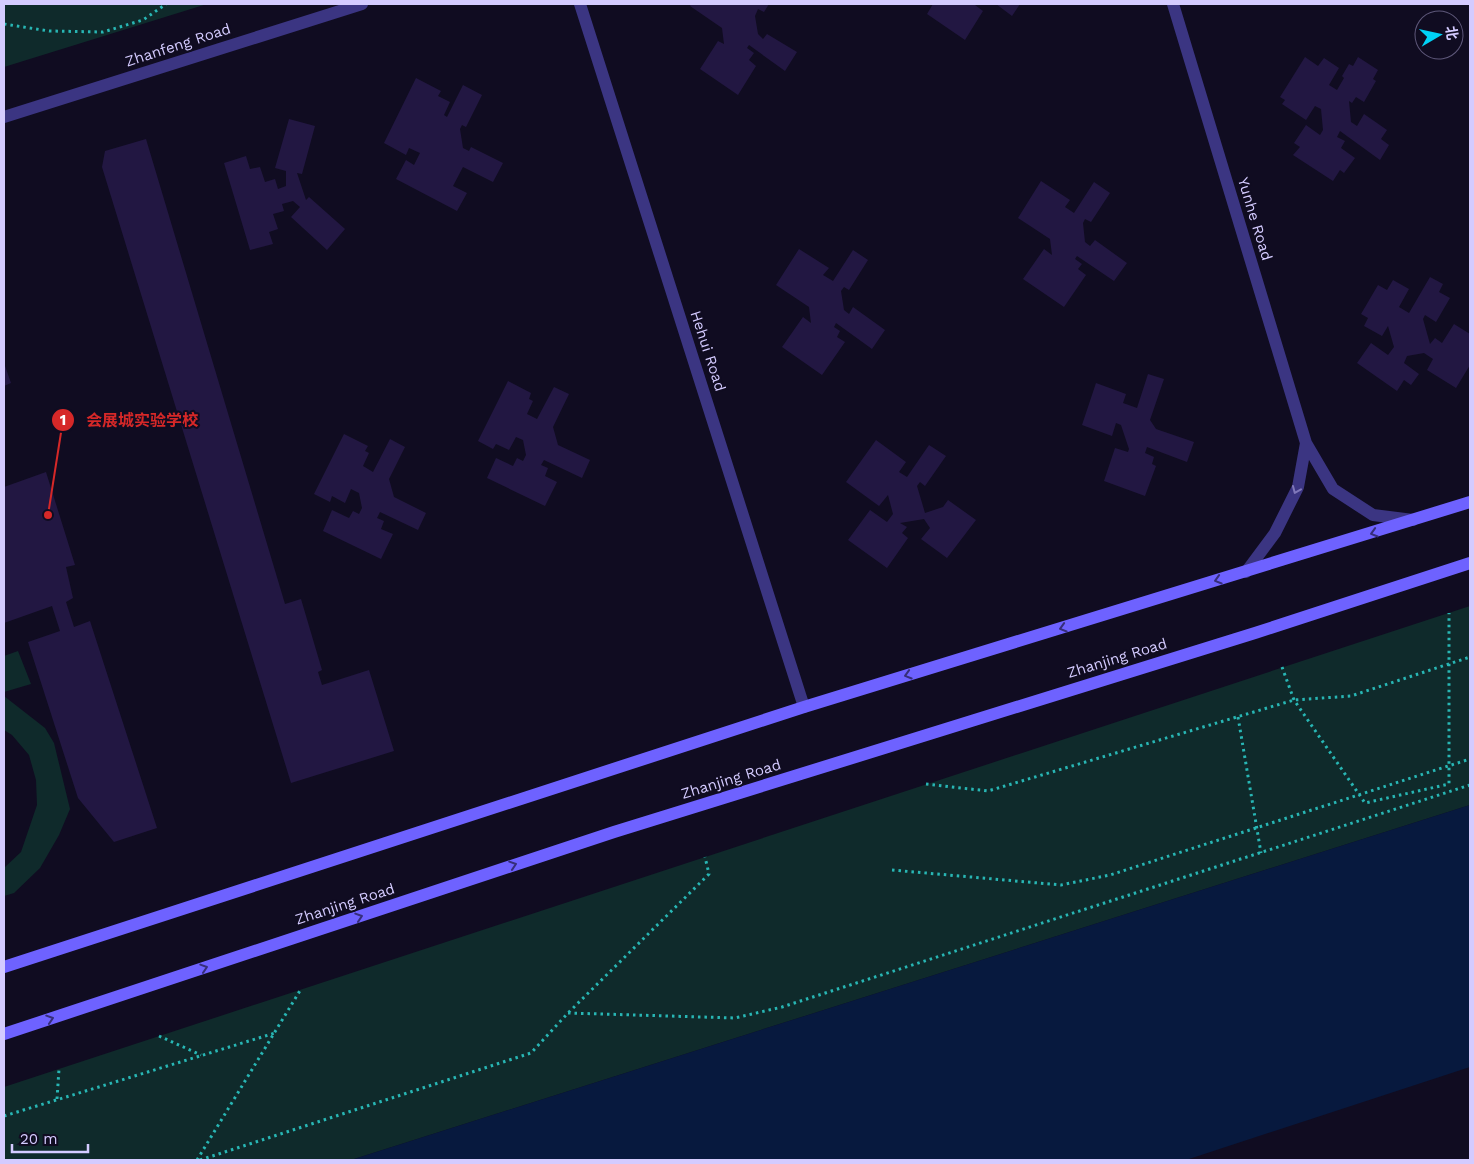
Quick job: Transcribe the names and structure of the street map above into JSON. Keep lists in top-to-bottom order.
{
  "streets": {
    "main road": ["Zhanjing Road"],
    "street": ["Zhanfeng Road", "Yunhe Road", "Hehui Road"]
  },
  "places": ["会展城实验学校"],
  "scale_bar": "20 m",
  "north": "right"
}
